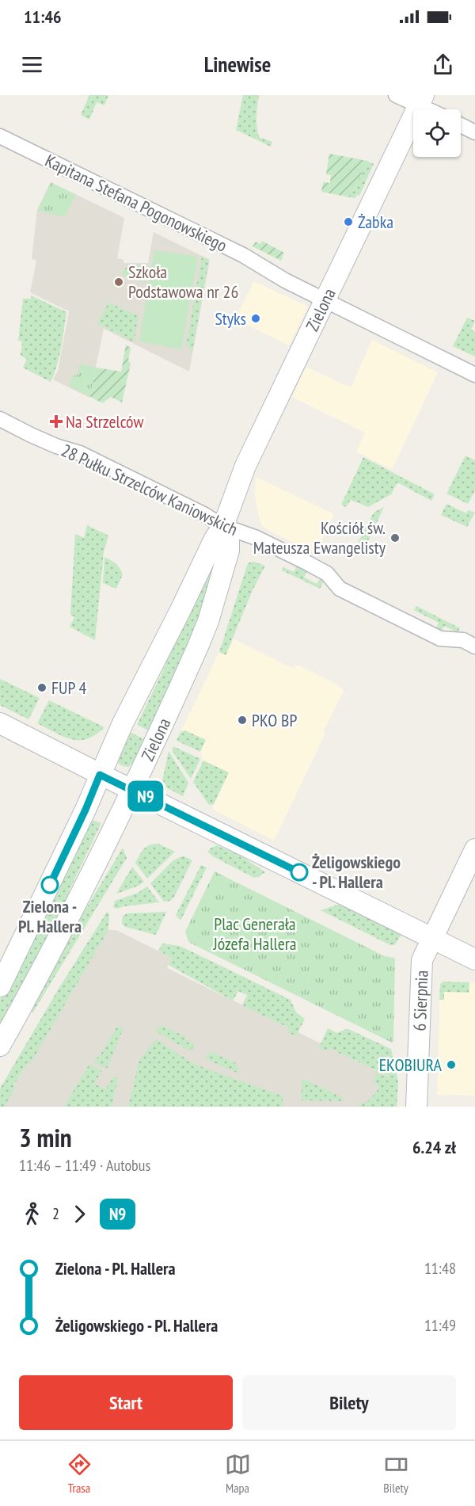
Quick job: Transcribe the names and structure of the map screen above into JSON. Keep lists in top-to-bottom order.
{
  "streets": {
    "street": [
      "Kapitana Stefana Pogonowskiego",
      "Zielona",
      "28 Pułku Strzelców Kaniowskich",
      "6 Sierpnia"
    ]
  },
  "crossings": [
    ["Kapitana Stefana Pogonowskiego", "Zielona"],
    ["Zielona", "28 Pułku Strzelców Kaniowskich"]
  ],
  "parks": ["Plac Generała Józefa Hallera"],
  "places": {
    "other": [
      "Żabka",
      "Szkoła Podstawowa nr 26",
      "Styks",
      "Kościół św. Mateusza Ewangelisty",
      "FUP 4",
      "PKO BP",
      "Żeligowskiego - Pl. Hallera",
      "Zielona - Pl. Hallera",
      "EKOBIURA"
    ],
    "health": ["Na Strzelców"]
  },
  "lines": ["bus line N9"],
  "page": {
    "status": "11:46",
    "header": "Linewise",
    "on_map": "N9",
    "heading": ["3 min", "11:46 – 11:49 · Autobus", "6.24 zł"],
    "legs": ["2", "N9"],
    "list": [
      {
        "name": "Zielona - Pl. Hallera",
        "value": "11:48"
      },
      {
        "name": "Żeligowskiego - Pl. Hallera",
        "value": "11:49"
      }
    ],
    "buttons": ["Start", "Bilety"],
    "tabs": ["Trasa", "Mapa", "Bilety"]
  }
}
